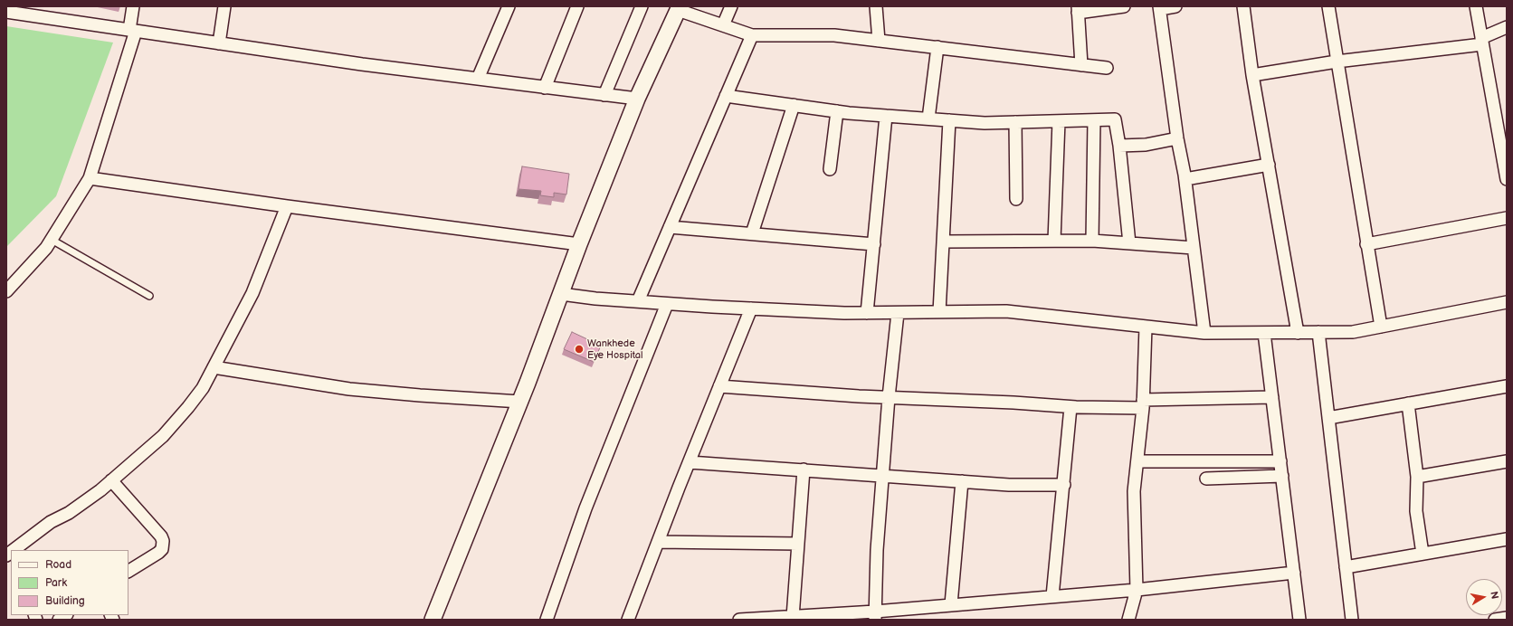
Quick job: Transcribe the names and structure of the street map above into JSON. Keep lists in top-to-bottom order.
{
  "places": ["Wankhede Eye Hospital"],
  "legend": ["Road", "Park", "Building"],
  "north": "right"
}
